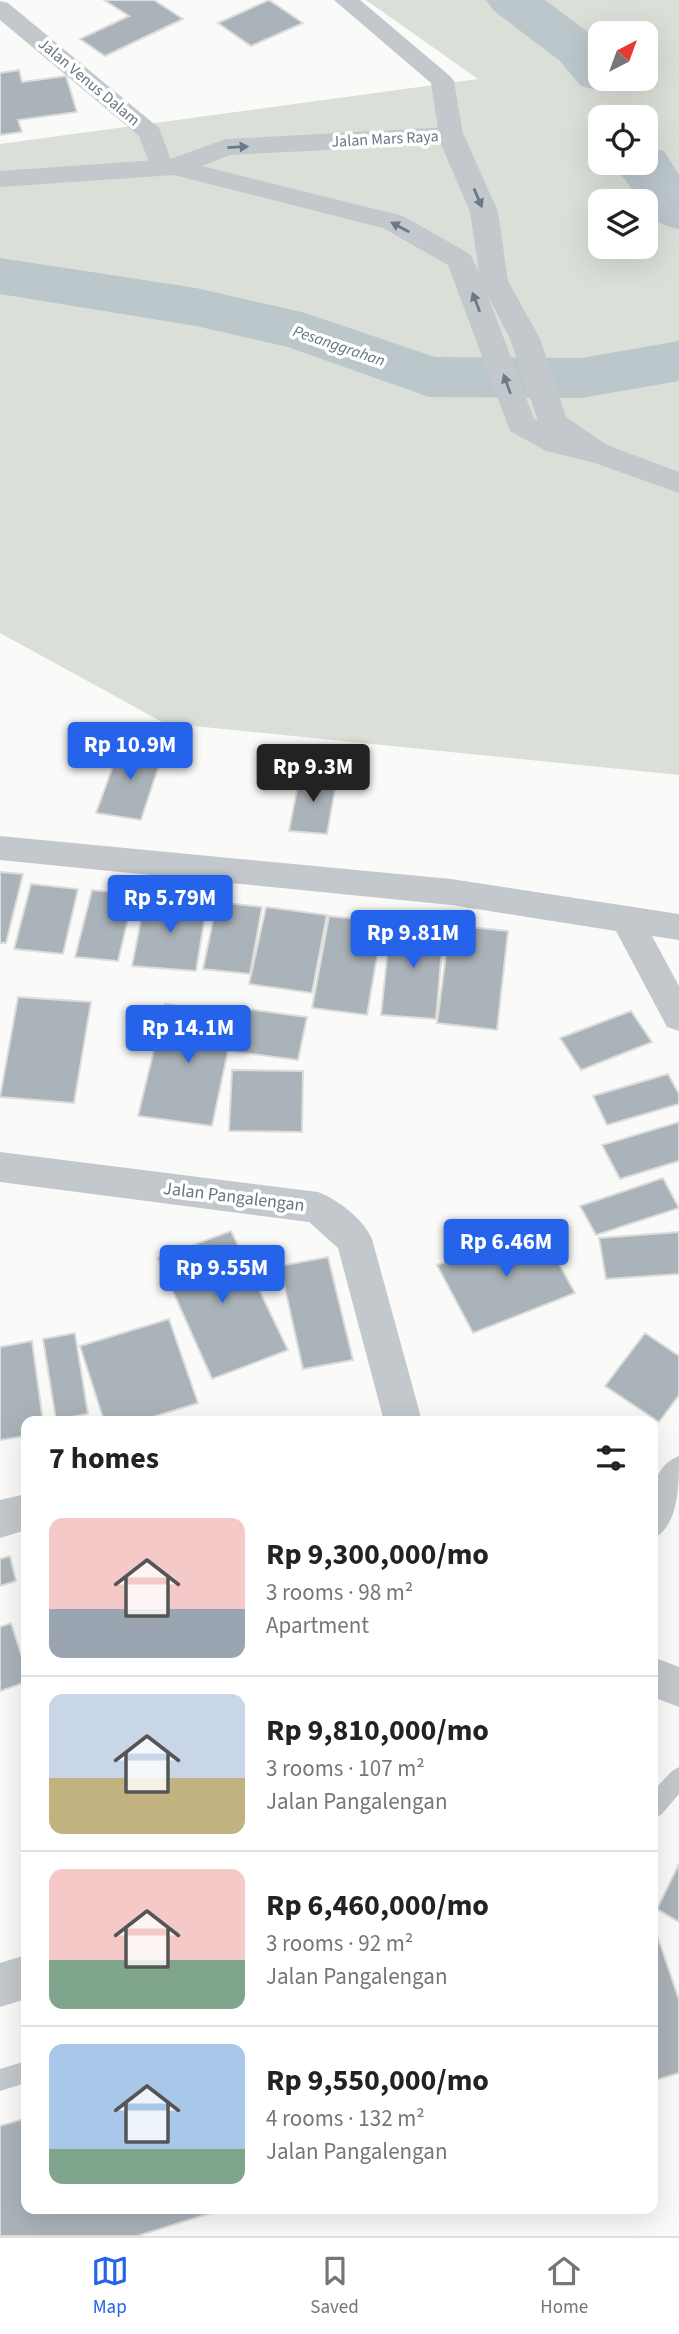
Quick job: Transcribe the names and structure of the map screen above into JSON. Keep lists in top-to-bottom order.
{
  "streets": {
    "street": ["Jalan Venus Dalam", "Jalan Mars Raya", "Jalan Pangalengan"]
  },
  "crossings": [
    ["Jalan Venus Dalam", "Jalan Mars Raya"]
  ],
  "water": ["Pesanggrahan"],
  "north": "top right",
  "page": {
    "price": [
      "Rp 10.9M",
      "Rp 9.3M",
      "Rp 5.79M",
      "Rp 9.81M",
      "Rp 14.1M",
      "Rp 6.46M",
      "Rp 9.55M"
    ],
    "heading": "7 homes",
    "list": [
      {
        "name": "Rp 9,300,000/mo",
        "note": "3 rooms · 98 m² · Apartment"
      },
      {
        "name": "Rp 9,810,000/mo",
        "note": "3 rooms · 107 m² · Jalan Pangalengan"
      },
      {
        "name": "Rp 6,460,000/mo",
        "note": "3 rooms · 92 m² · Jalan Pangalengan"
      },
      {
        "name": "Rp 9,550,000/mo",
        "note": "4 rooms · 132 m² · Jalan Pangalengan"
      }
    ],
    "tabs": ["Map", "Saved", "Home"]
  }
}
